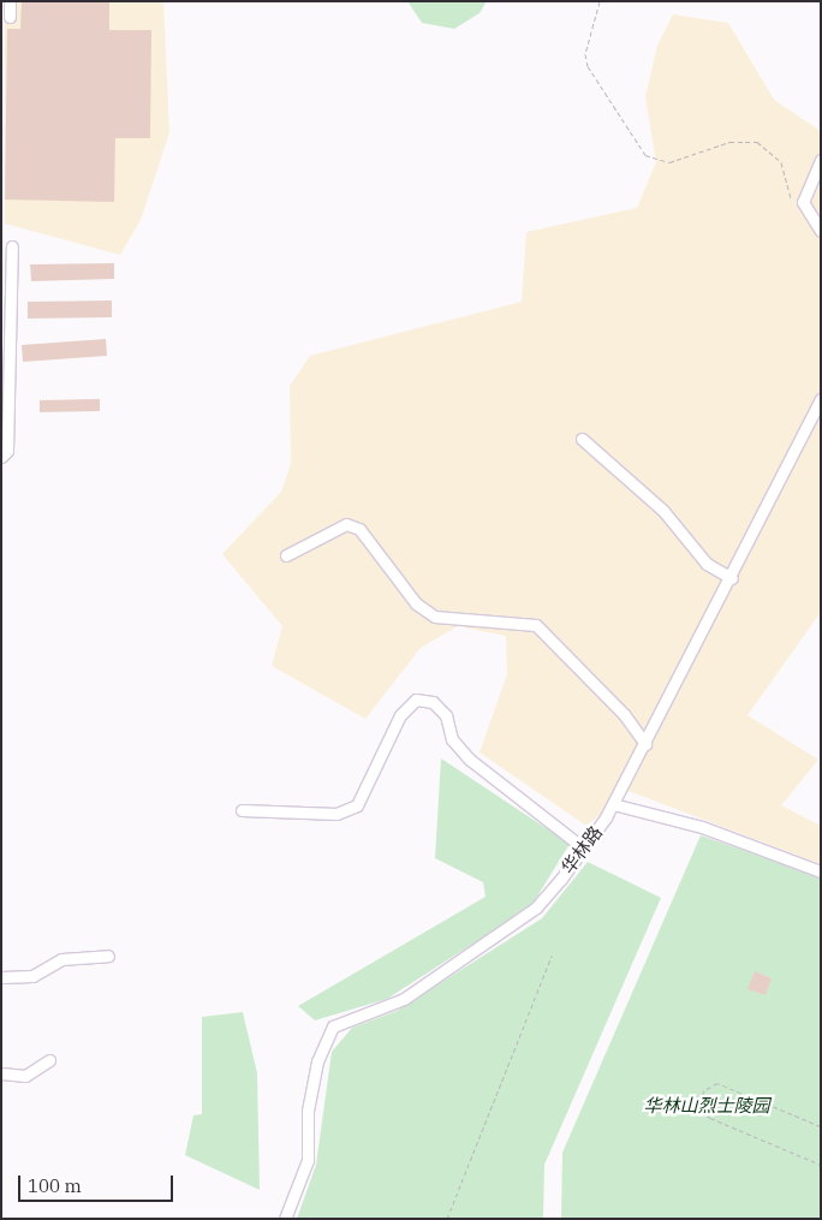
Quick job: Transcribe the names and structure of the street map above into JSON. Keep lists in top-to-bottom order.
{
  "streets": {
    "street": ["华林路"]
  },
  "parks": ["华林山烈士陵园"],
  "scale_bar": "100 m"
}
